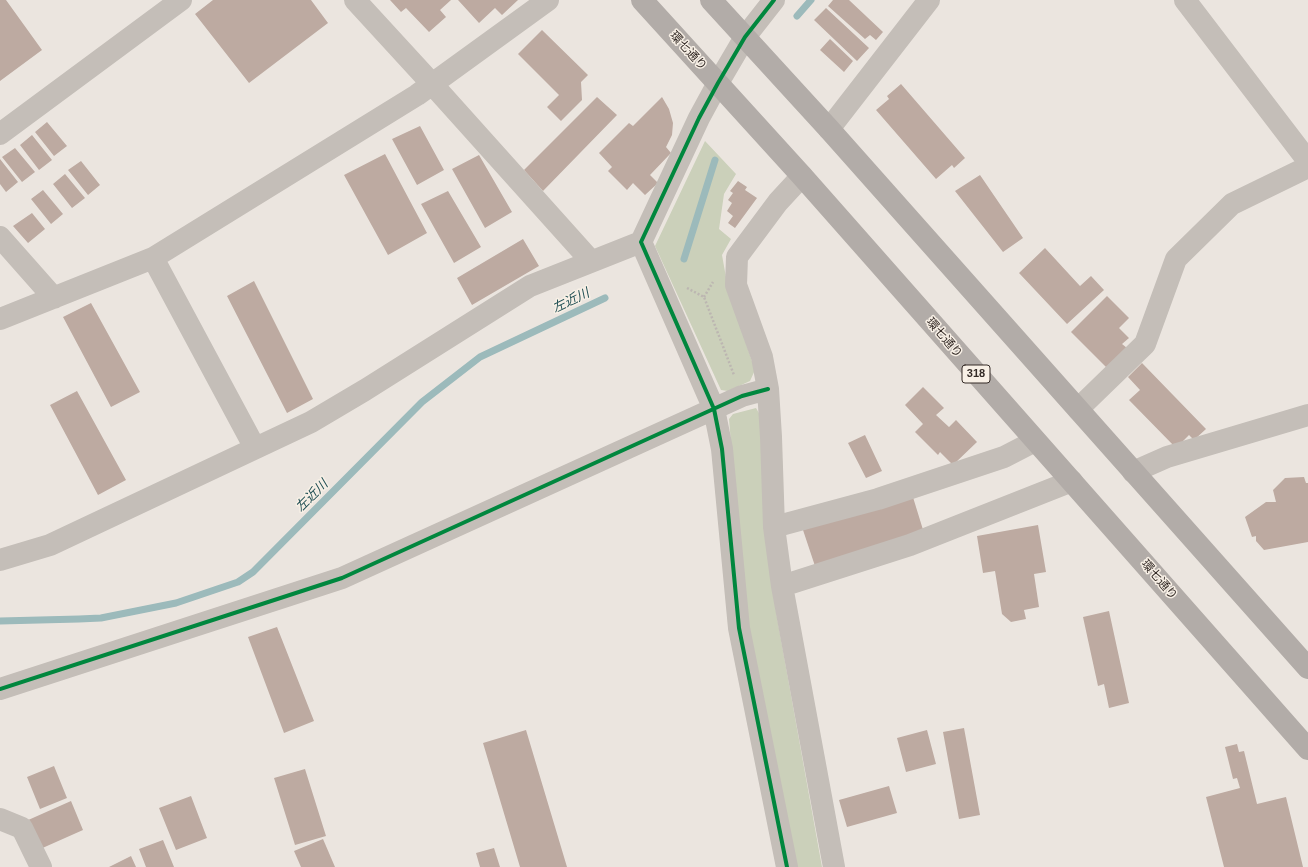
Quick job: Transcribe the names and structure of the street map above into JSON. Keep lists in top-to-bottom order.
{
  "streets": {
    "main road": ["環七通り", "318"]
  },
  "water": ["左近川"]
}
